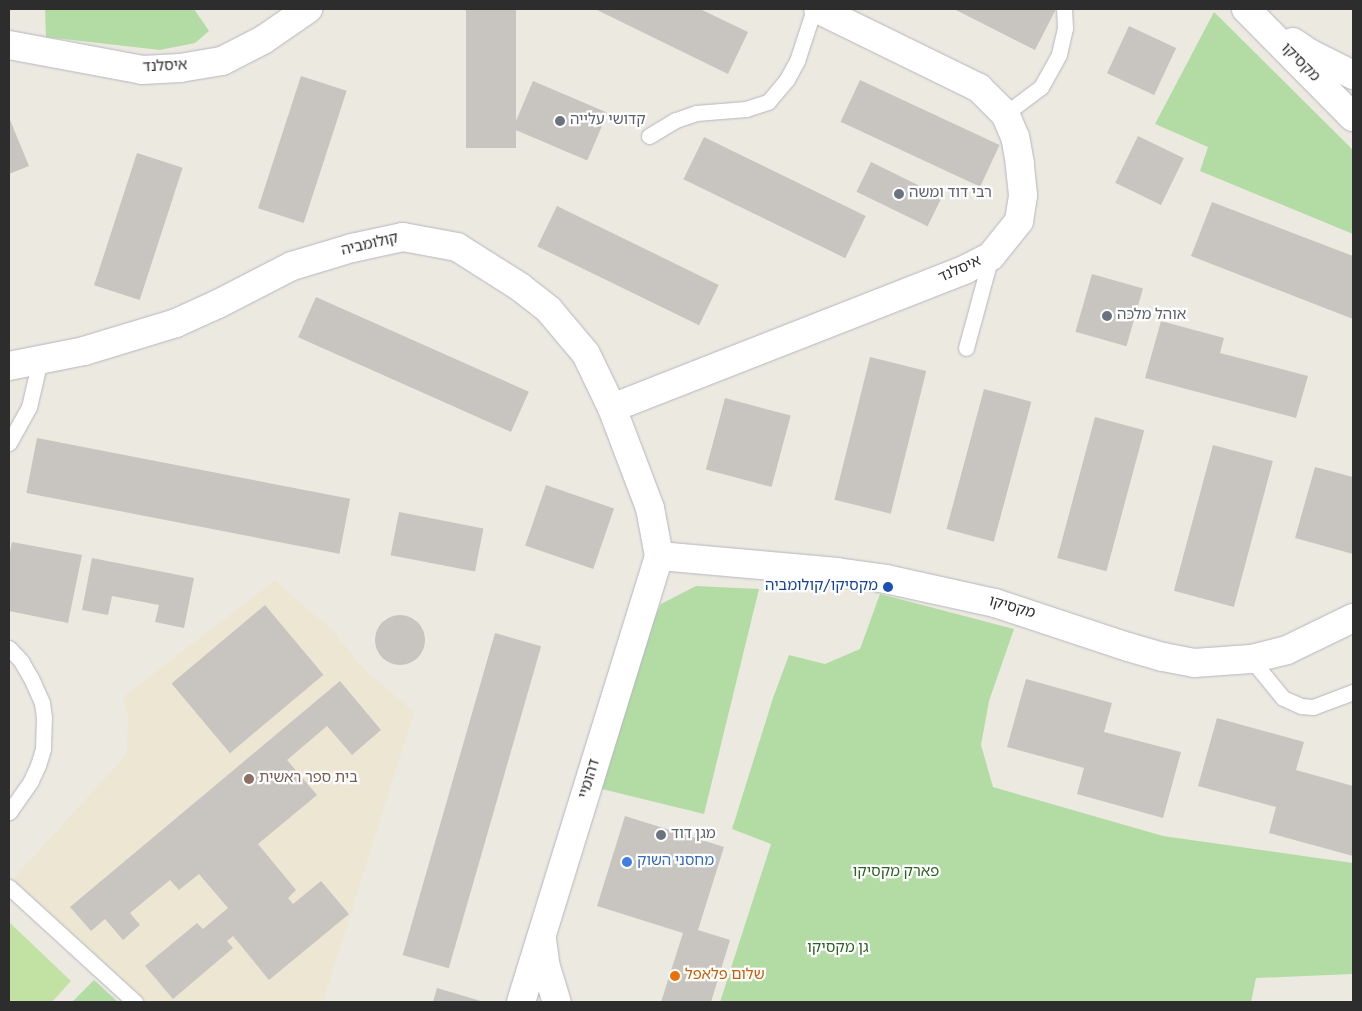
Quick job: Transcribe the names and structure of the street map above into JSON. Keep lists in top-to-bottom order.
{
  "streets": {
    "street": [
      "מקסיקו",
      "איסלנד",
      "קולומביה",
      "דהומיי"
    ]
  },
  "crossings": [
    ["מקסיקו", "קולומביה"],
    ["מקסיקו", "דהומיי"],
    ["איסלנד", "קולומביה"],
    ["קולומביה", "דהומיי"]
  ],
  "parks": ["פארק מקסיקו", "גן מקסיקו"],
  "places": [
    "קדושי עלייה",
    "רבי דוד ומשה",
    "אוהל מלכה",
    "מקסיקו/קולומביה",
    "בית ספר ראשית",
    "מגן דוד",
    "מחסני השוק",
    "שלום פלאפל"
  ]
}
